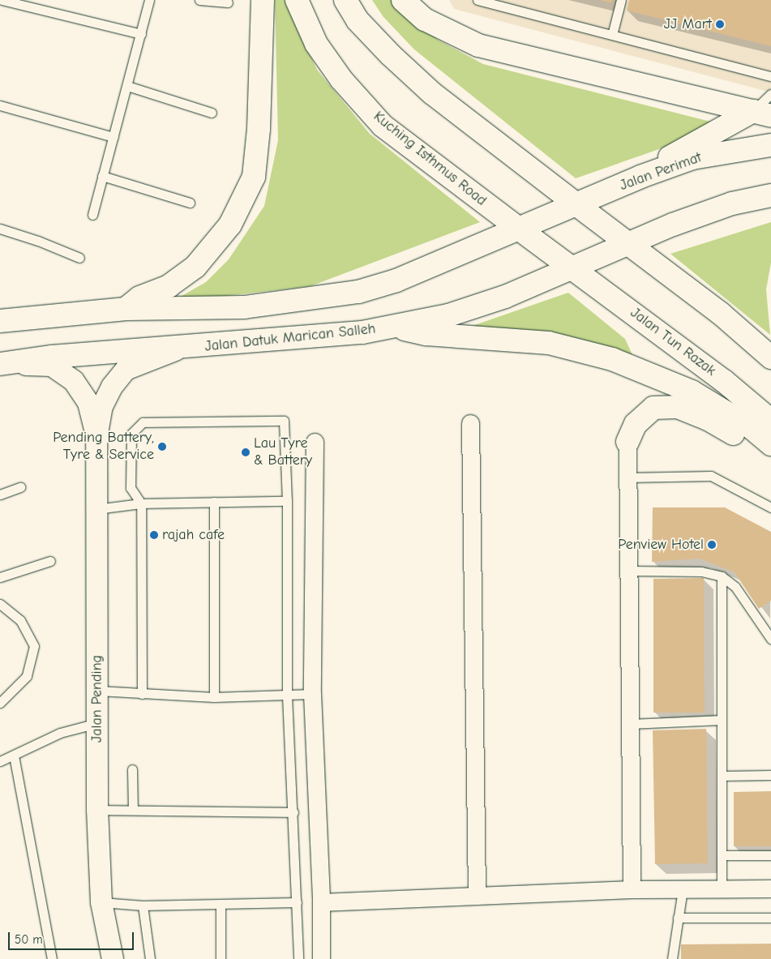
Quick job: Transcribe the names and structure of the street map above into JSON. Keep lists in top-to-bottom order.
{
  "streets": {
    "main road": [
      "Kuching Isthmus Road",
      "Jalan Perimat",
      "Jalan Datuk Marican Salleh",
      "Jalan Tun Razak"
    ],
    "street": ["Jalan Pending"]
  },
  "crossings": [
    ["Kuching Isthmus Road", "Jalan Perimat"],
    ["Kuching Isthmus Road", "Jalan Datuk Marican Salleh"],
    ["Kuching Isthmus Road", "Jalan Tun Razak"],
    ["Jalan Datuk Marican Salleh", "Jalan Tun Razak"]
  ],
  "places": [
    "JJ Mart",
    "Pending Battery, Tyre & Service",
    "Lau Tyre & Battery",
    "rajah cafe",
    "Penview Hotel"
  ],
  "scale_bar": "50 m"
}
